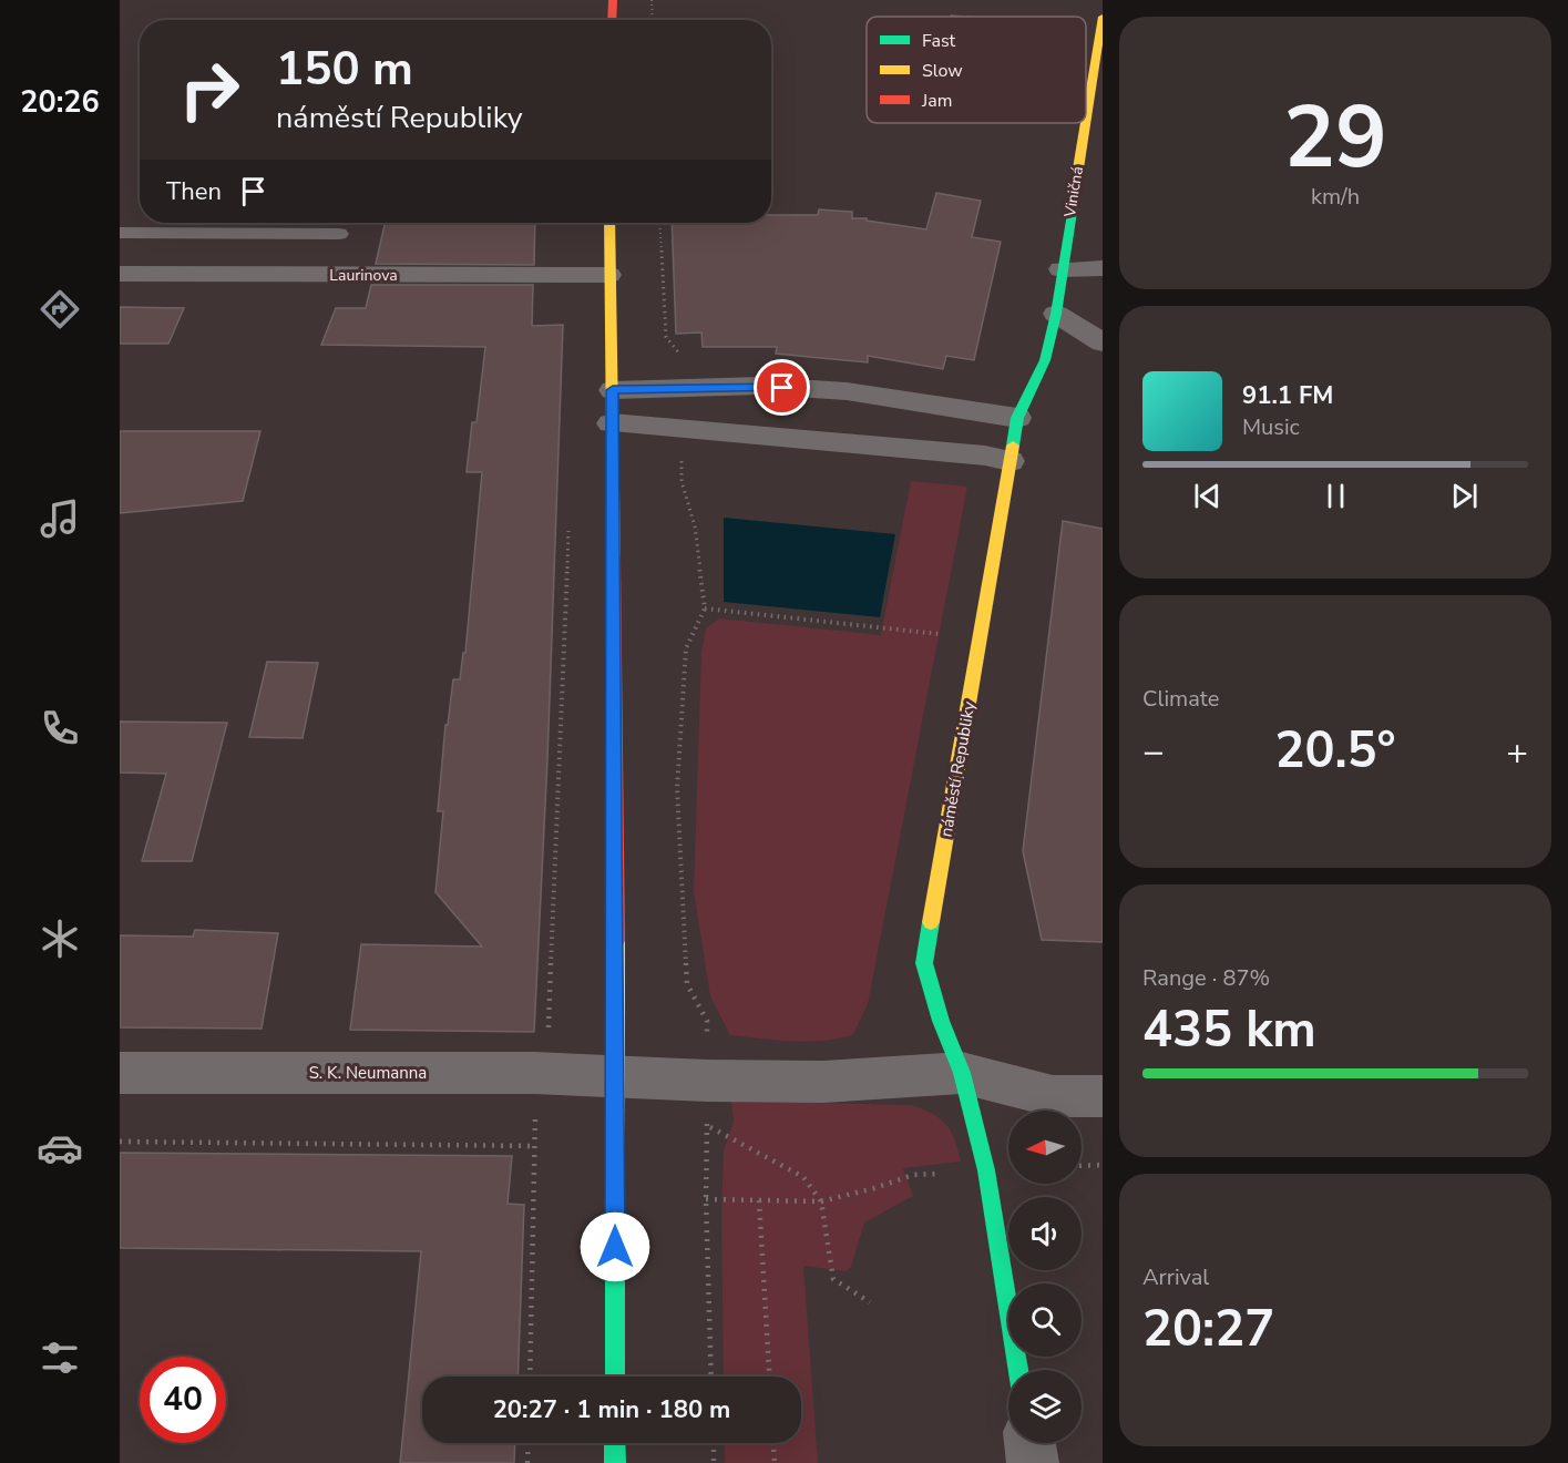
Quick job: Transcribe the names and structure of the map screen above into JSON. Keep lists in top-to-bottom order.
{
  "streets": {
    "street": [
      "Viničná",
      "Laurinova",
      "náměstí Republiky",
      "S. K. Neumanna"
    ]
  },
  "crossings": [
    ["Viničná", "náměstí Republiky"]
  ],
  "legend": ["Fast", "Slow", "Jam"],
  "north": "left",
  "page": {
    "tabs": "20:26",
    "tile": [
      ["29", "km/h"],
      "Climate",
      ["Range · 87%", "435 km"],
      ["Arrival", "20:27"]
    ],
    "turn": ["150 m", "náměstí Republiky"],
    "then": "Then",
    "song": ["91.1 FM", "Music"],
    "heat": ["−", "20.5°", "+"],
    "limit": "40",
    "trip": "20:27 · 1 min · 180 m"
  }
}
